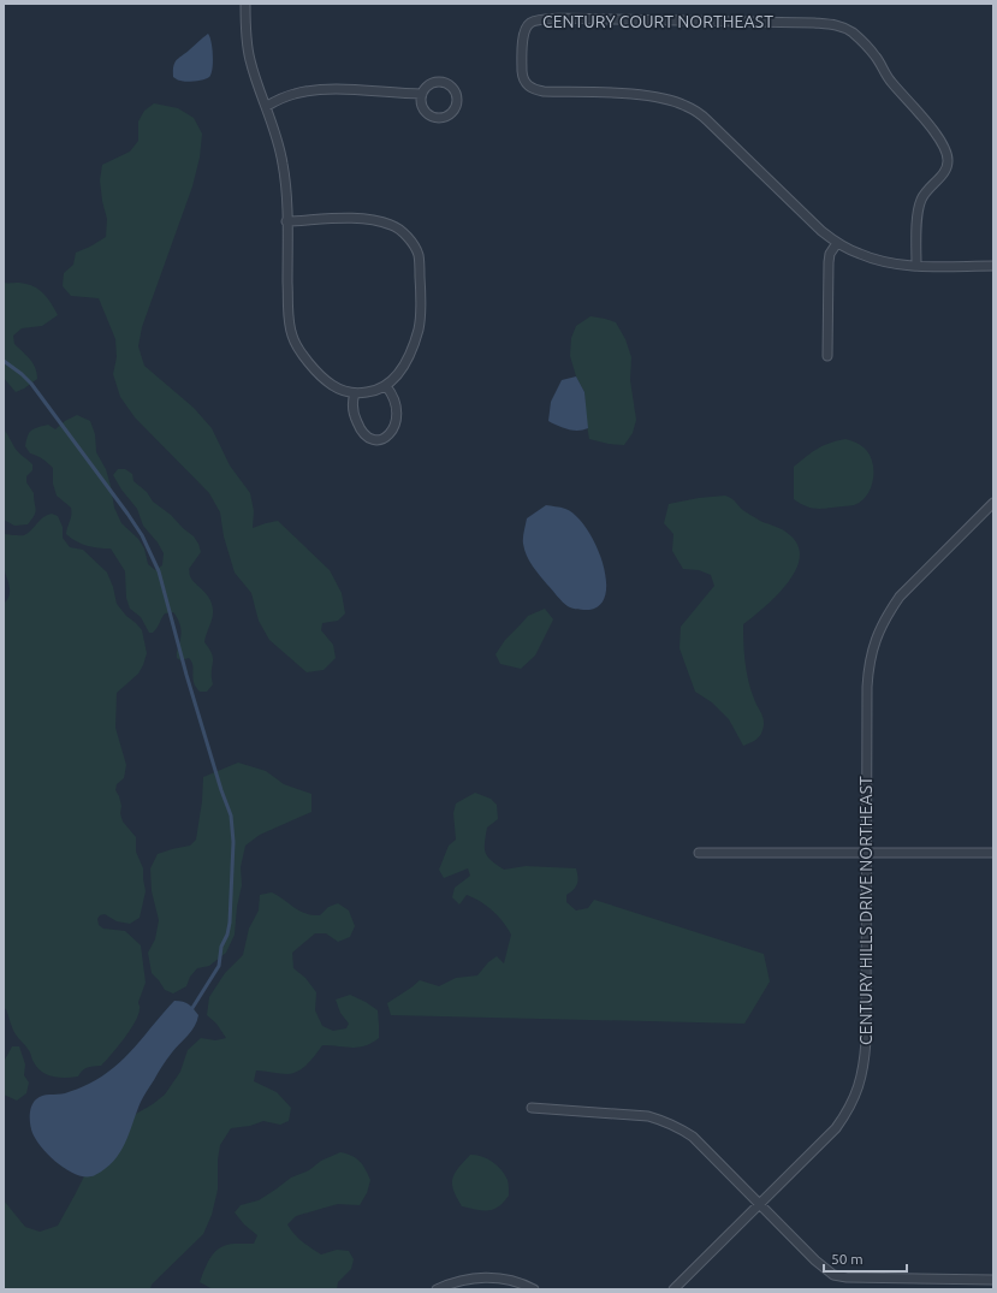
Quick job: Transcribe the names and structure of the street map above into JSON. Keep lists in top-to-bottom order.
{
  "streets": {
    "street": ["CENTURY COURT NORTHEAST", "CENTURY HILLS DRIVE NORTHEAST"]
  },
  "scale_bar": "50 m"
}
